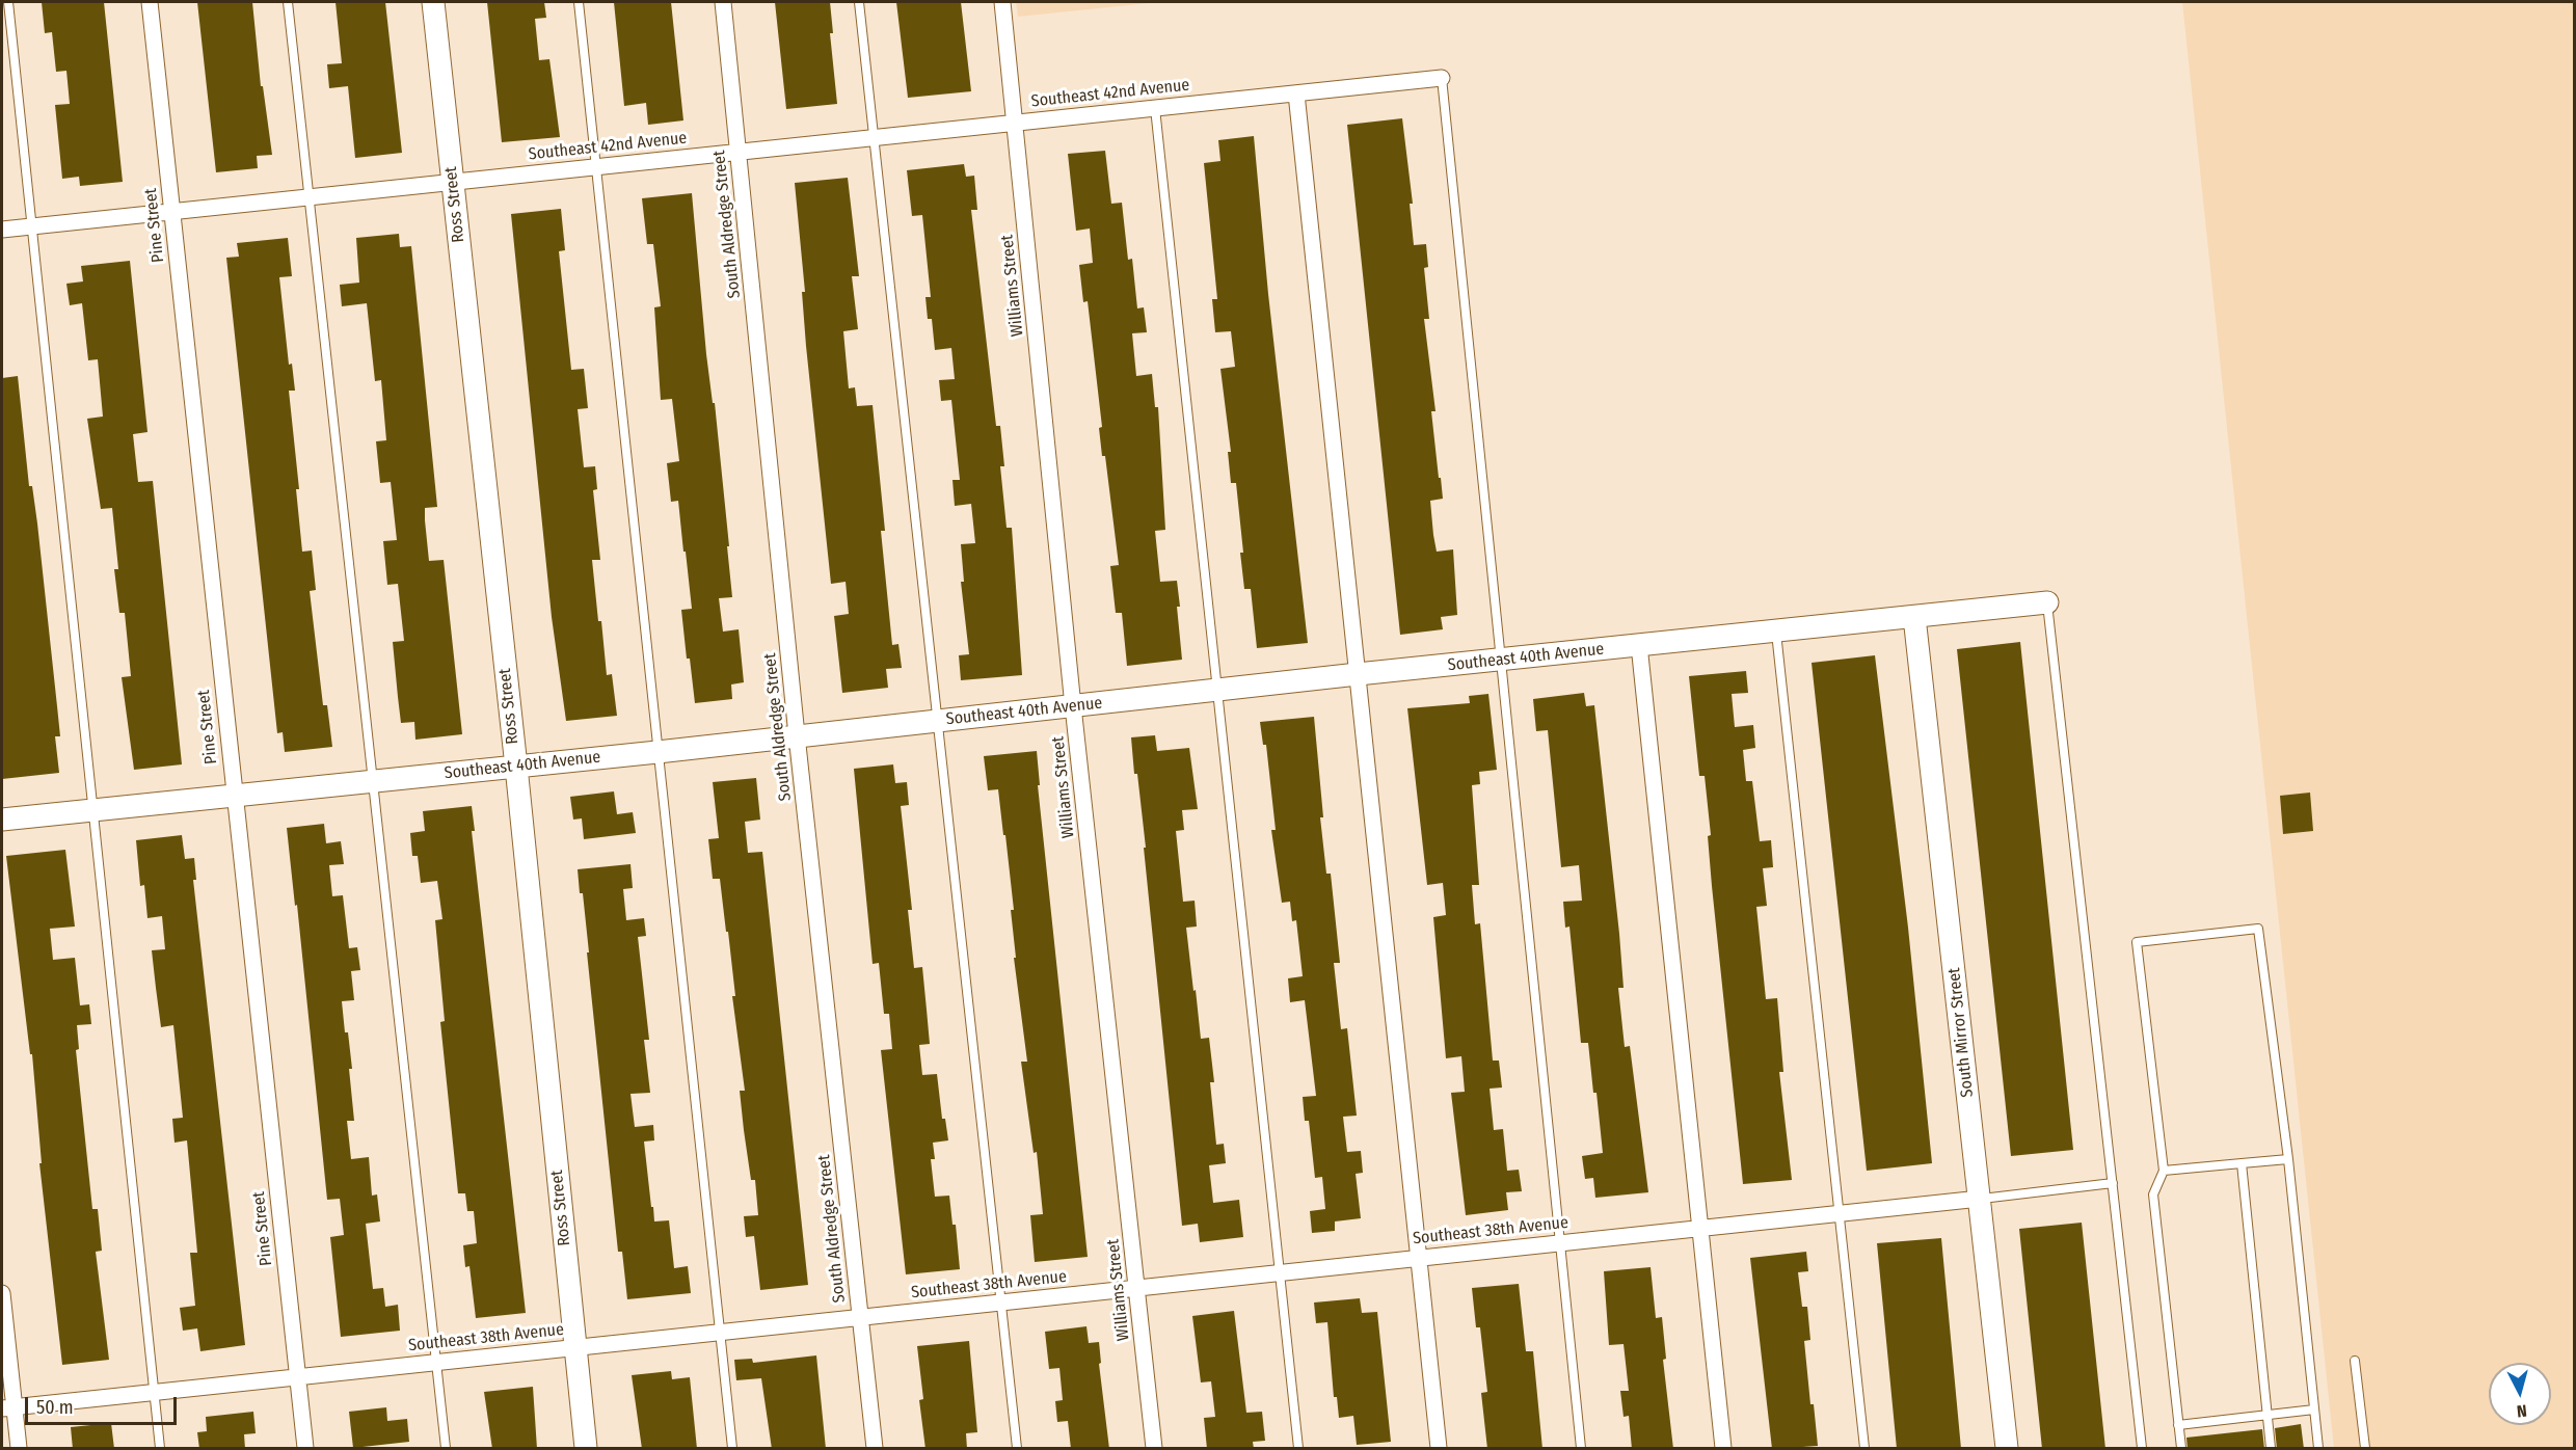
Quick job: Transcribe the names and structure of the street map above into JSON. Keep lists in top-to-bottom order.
{
  "streets": {
    "street": [
      "Southeast 42nd Avenue",
      "Ross Street",
      "South Aldredge Street",
      "Pine Street",
      "Williams Street",
      "Southeast 40th Avenue",
      "South Mirror Street",
      "Southeast 38th Avenue"
    ]
  },
  "crossings": [
    ["Southeast 42nd Avenue", "Ross Street"],
    ["Southeast 42nd Avenue", "South Aldredge Street"],
    ["Southeast 42nd Avenue", "Pine Street"],
    ["Southeast 42nd Avenue", "Williams Street"],
    ["Ross Street", "Southeast 40th Avenue"],
    ["Ross Street", "Southeast 38th Avenue"],
    ["South Aldredge Street", "Southeast 40th Avenue"],
    ["South Aldredge Street", "Southeast 38th Avenue"],
    ["Pine Street", "Southeast 40th Avenue"],
    ["Pine Street", "Southeast 38th Avenue"],
    ["Williams Street", "Southeast 40th Avenue"],
    ["Williams Street", "Southeast 38th Avenue"],
    ["Southeast 40th Avenue", "South Mirror Street"],
    ["South Mirror Street", "Southeast 38th Avenue"]
  ],
  "scale_bar": "50 m",
  "north": "bottom"
}
